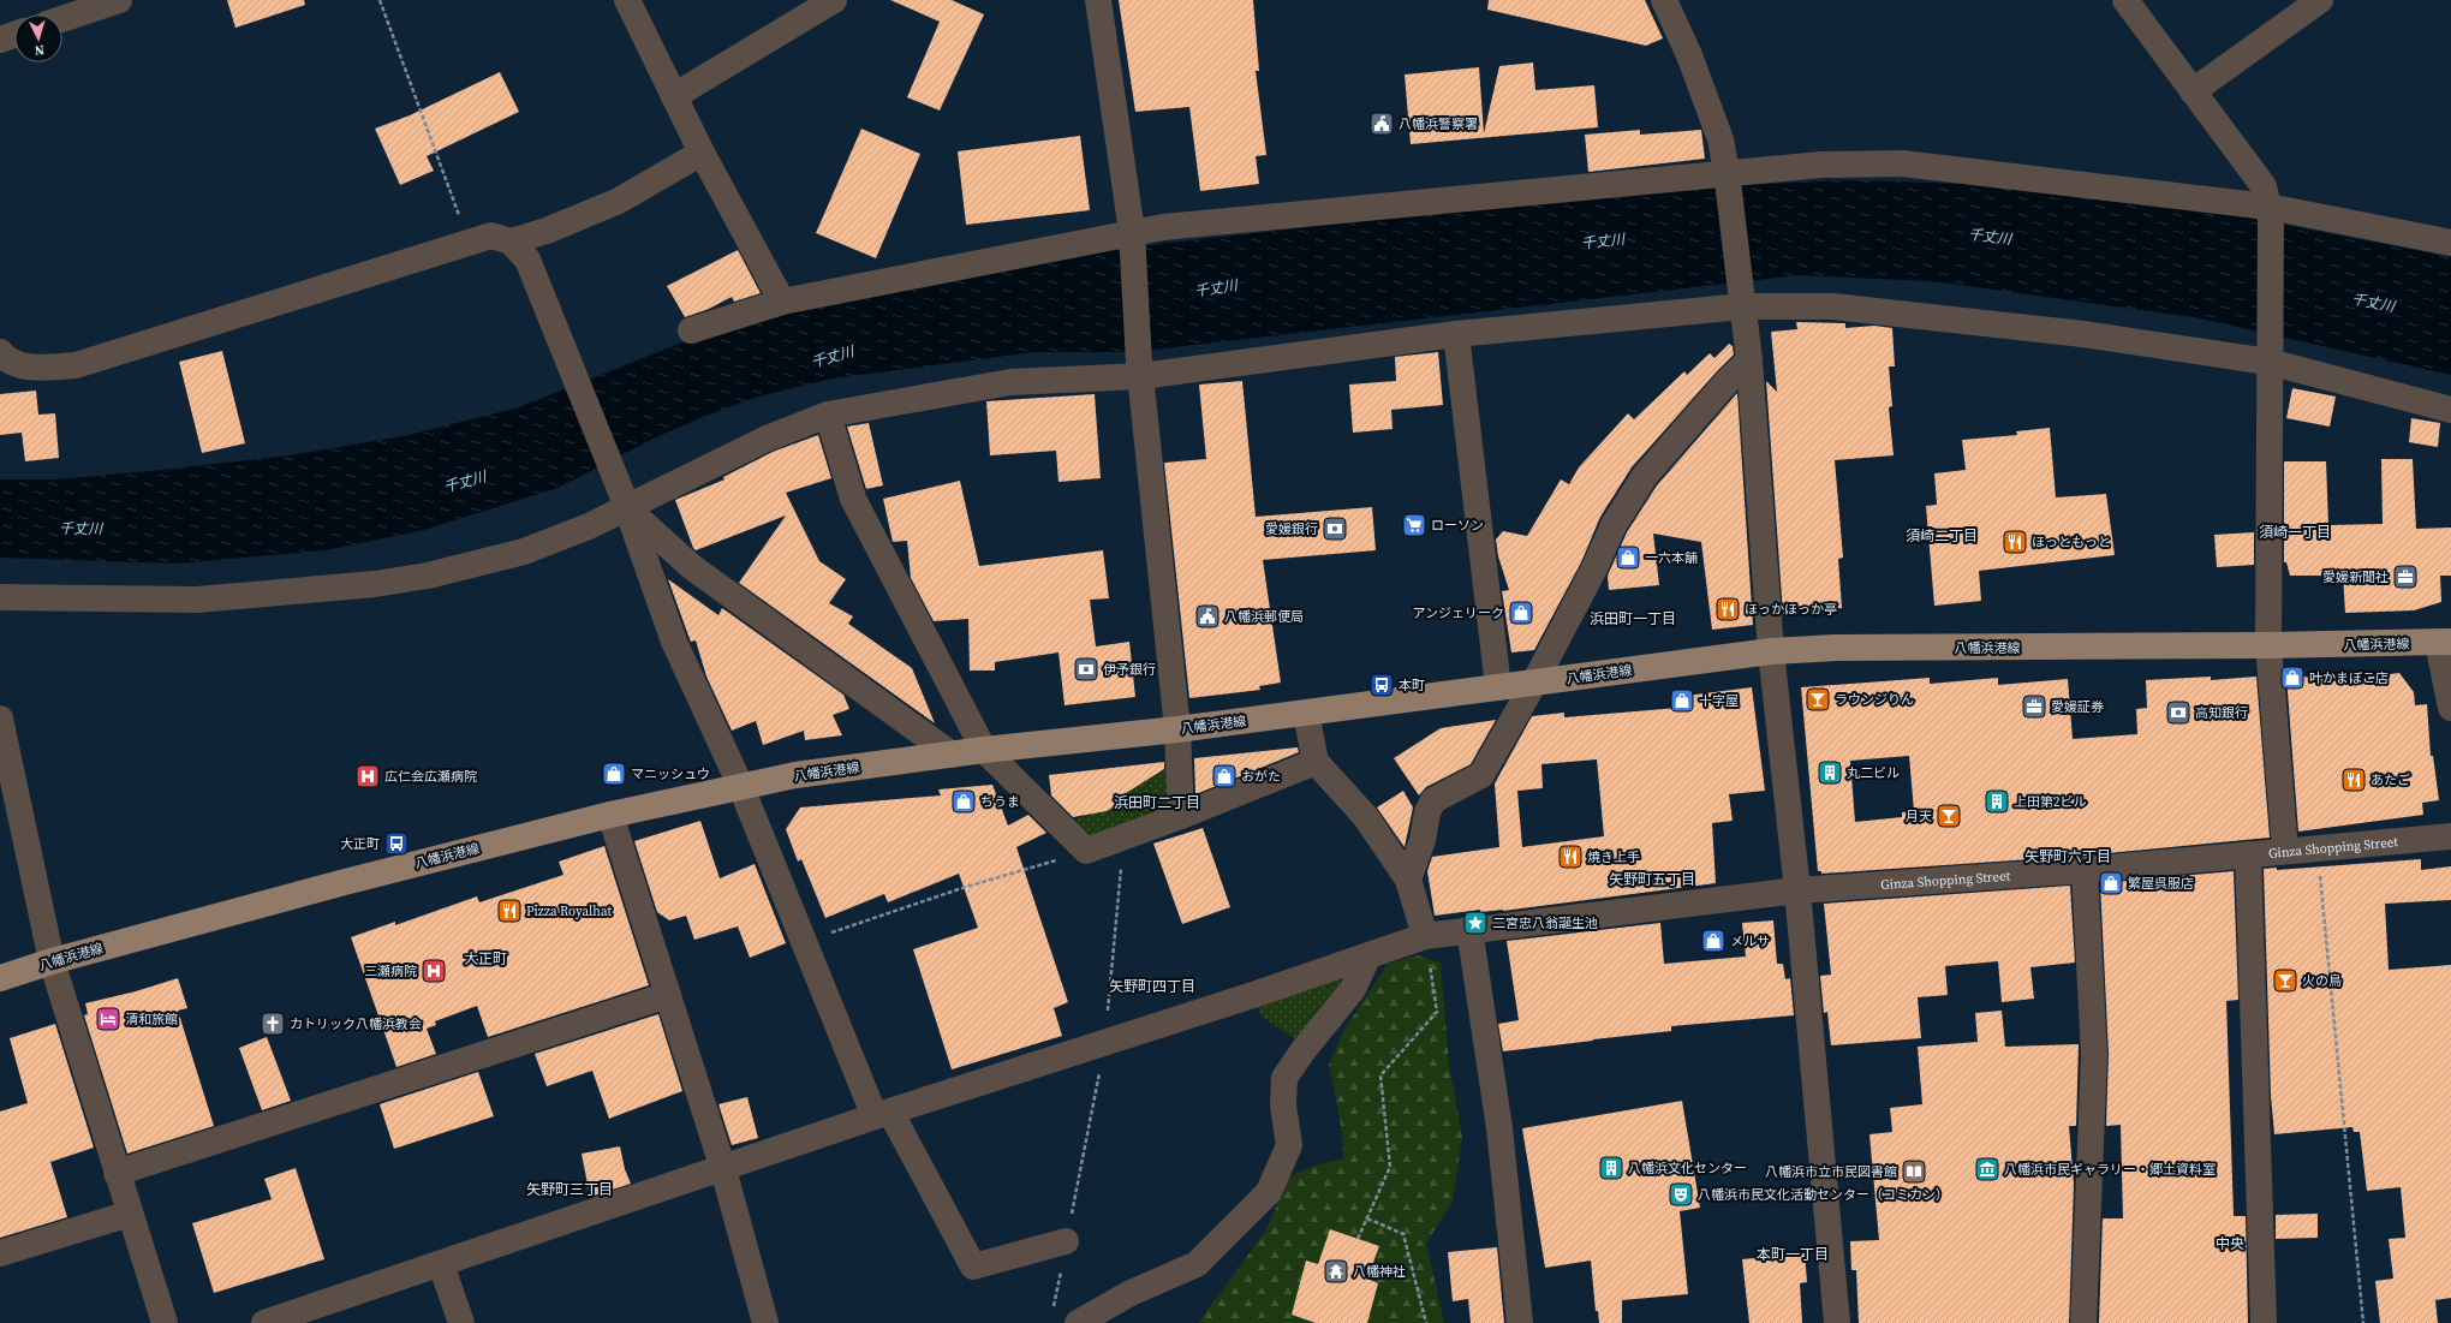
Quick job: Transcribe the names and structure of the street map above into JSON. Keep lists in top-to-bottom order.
{
  "streets": {
    "main road": ["八幡浜港線"],
    "street": ["Ginza Shopping Street"]
  },
  "districts": [
    "須崎一丁目",
    "須崎二丁目",
    "浜田町一丁目",
    "浜田町二丁目",
    "矢野町六丁目",
    "矢野町五丁目",
    "大正町",
    "矢野町四丁目",
    "矢野町三丁目",
    "中央",
    "本町一丁目"
  ],
  "water": ["千丈川"],
  "places": {
    "public building": ["八幡浜警察署", "八幡浜郵便局"],
    "supermarket": ["ローソン"],
    "bank": ["愛媛銀行", "伊予銀行", "高知銀行"],
    "restaurant": [
      "ほっともっと",
      "ほっかほっか亭",
      "あたご",
      "焼き上手",
      "Pizza Royalhat"
    ],
    "shop": [
      "一六本舗",
      "アンジェリーク",
      "叶かまぼこ店",
      "十字屋",
      "マニッシュウ",
      "おがた",
      "ちうま",
      "繁屋呉服店",
      "メルサ"
    ],
    "office": ["愛媛新聞社", "愛媛証券"],
    "bus stop": ["本町", "大正町"],
    "bar": ["ラウンジりん", "月天", "火の鳥"],
    "building": ["丸二ビル", "上田第2ビル", "八幡浜文化センター"],
    "hospital": ["広仁会広瀬病院", "三瀬病院"],
    "place": ["二宮忠八翁誕生池"],
    "hotel": ["清和旅館"],
    "church": ["カトリック八幡浜教会"],
    "museum": ["八幡浜市民ギャラリー・郷土資料室"],
    "library": ["八幡浜市立市民図書館"],
    "theatre": ["八幡浜市民文化活動センター（コミカン）"],
    "temple": ["八幡神社"]
  },
  "north": "bottom"
}
